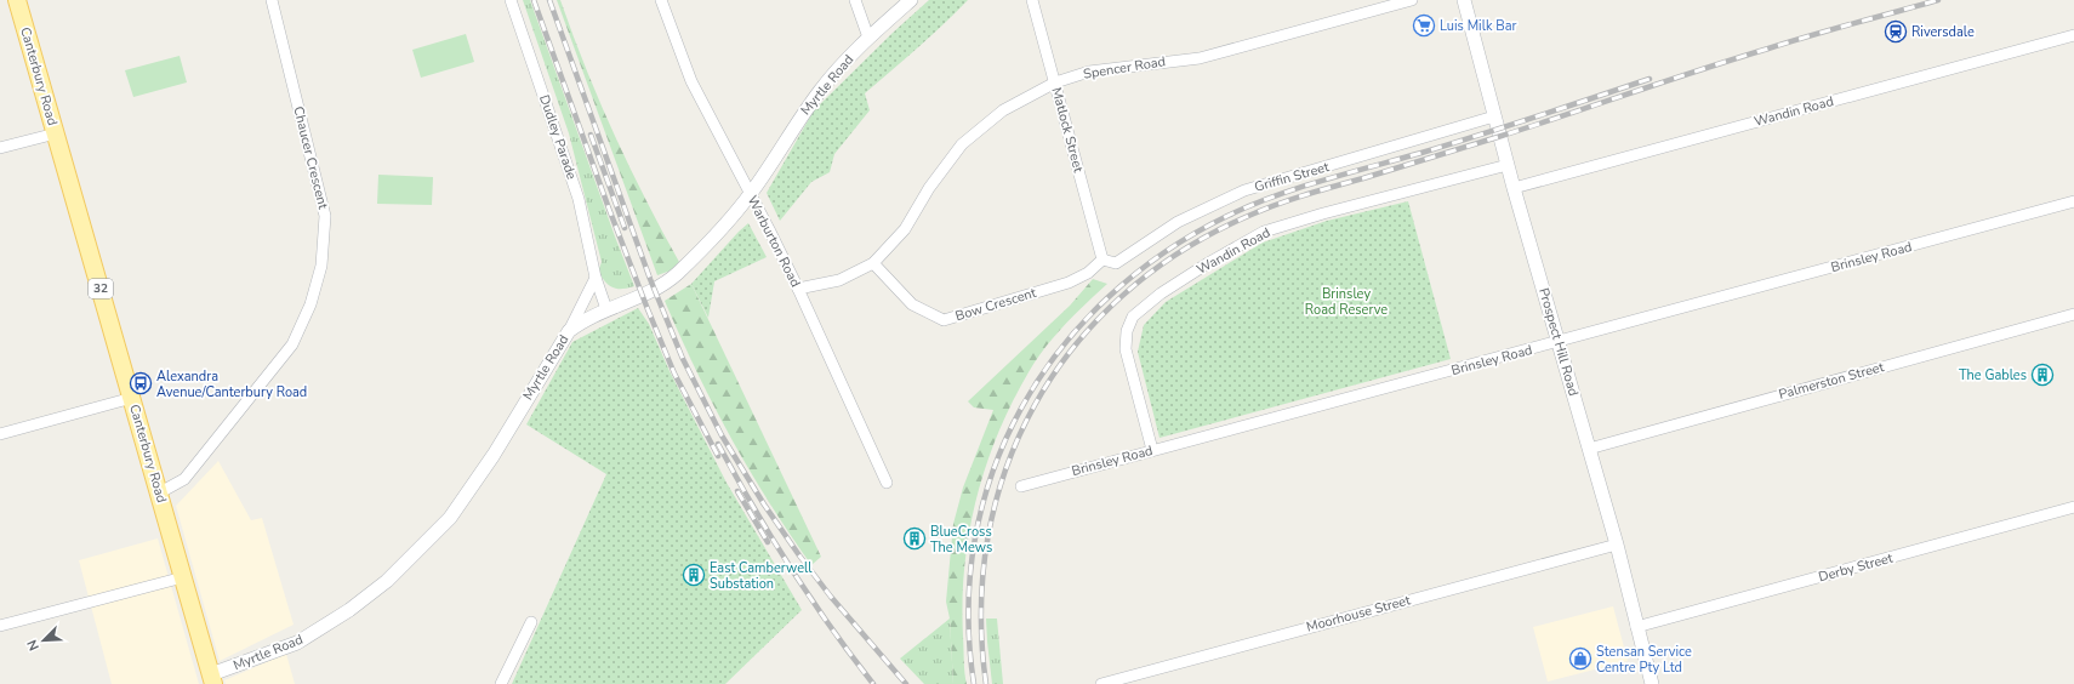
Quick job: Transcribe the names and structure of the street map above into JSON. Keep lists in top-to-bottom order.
{
  "streets": {
    "main road": ["Canterbury Road", "32"],
    "street": [
      "Spencer Road",
      "Myrtle Road",
      "Wandin Road",
      "Matlock Street",
      "Dudley Parade",
      "Chaucer Crescent",
      "Griffin Street",
      "Warburton Road",
      "Brinsley Road",
      "Bow Crescent",
      "Prospect Hill Road",
      "Palmerston Street",
      "Derby Street",
      "Moorhouse Street"
    ]
  },
  "crossings": [
    ["Spencer Road", "Matlock Street"],
    ["Spencer Road", "Warburton Road"],
    ["Spencer Road", "Bow Crescent"],
    ["Canterbury Road", "Myrtle Road"],
    ["Canterbury Road", "Chaucer Crescent"],
    ["Myrtle Road", "Dudley Parade"],
    ["Myrtle Road", "Warburton Road"],
    ["Wandin Road", "Brinsley Road"],
    ["Wandin Road", "Prospect Hill Road"],
    ["Matlock Street", "Griffin Street"],
    ["Matlock Street", "Bow Crescent"],
    ["Griffin Street", "Bow Crescent"],
    ["Griffin Street", "Prospect Hill Road"],
    ["Brinsley Road", "Prospect Hill Road"],
    ["Prospect Hill Road", "Palmerston Street"],
    ["Prospect Hill Road", "Derby Street"],
    ["Prospect Hill Road", "Moorhouse Street"]
  ],
  "parks": ["Brinsley Road Reserve"],
  "places": {
    "supermarket": ["Luis Milk Bar"],
    "station": ["Riversdale"],
    "building": ["The Gables", "BlueCross The Mews", "East Camberwell Substation"],
    "bus stop": ["Alexandra Avenue/Canterbury Road"],
    "shop": ["Stensan Service Centre Pty Ltd"]
  },
  "north": "bottom left"
}
